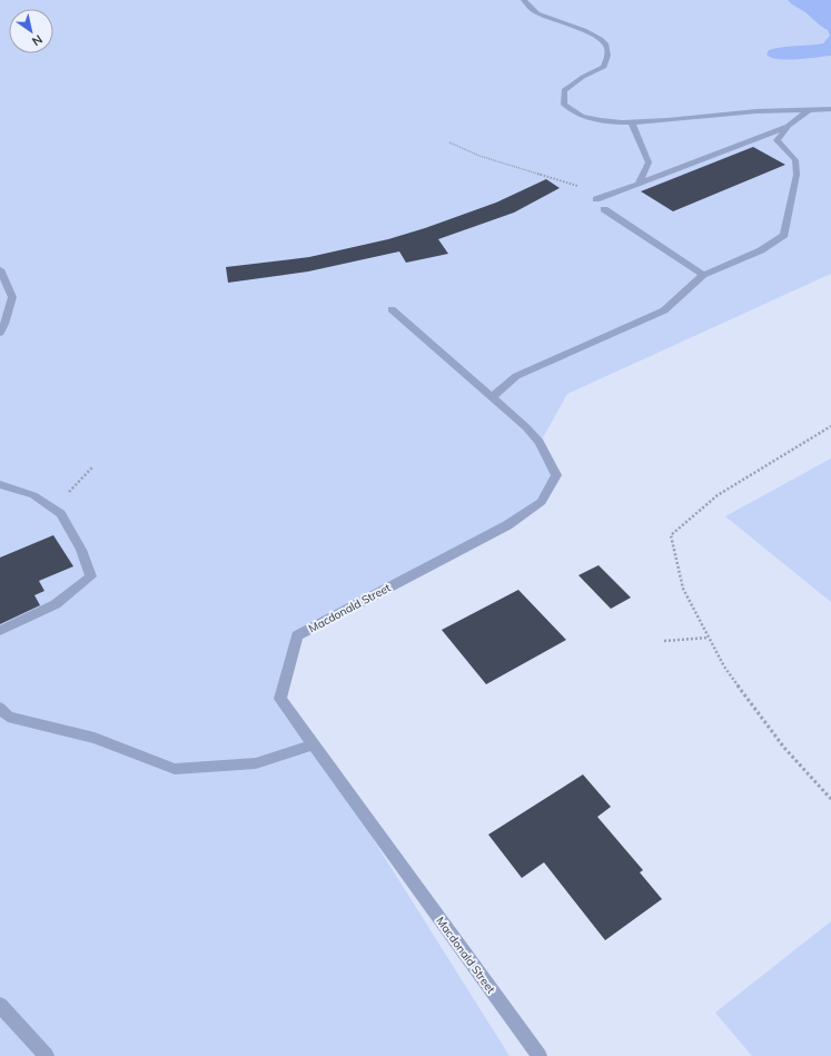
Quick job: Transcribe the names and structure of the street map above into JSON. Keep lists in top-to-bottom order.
{
  "streets": {
    "street": ["Macdonald Street"]
  },
  "north": "bottom right"
}
